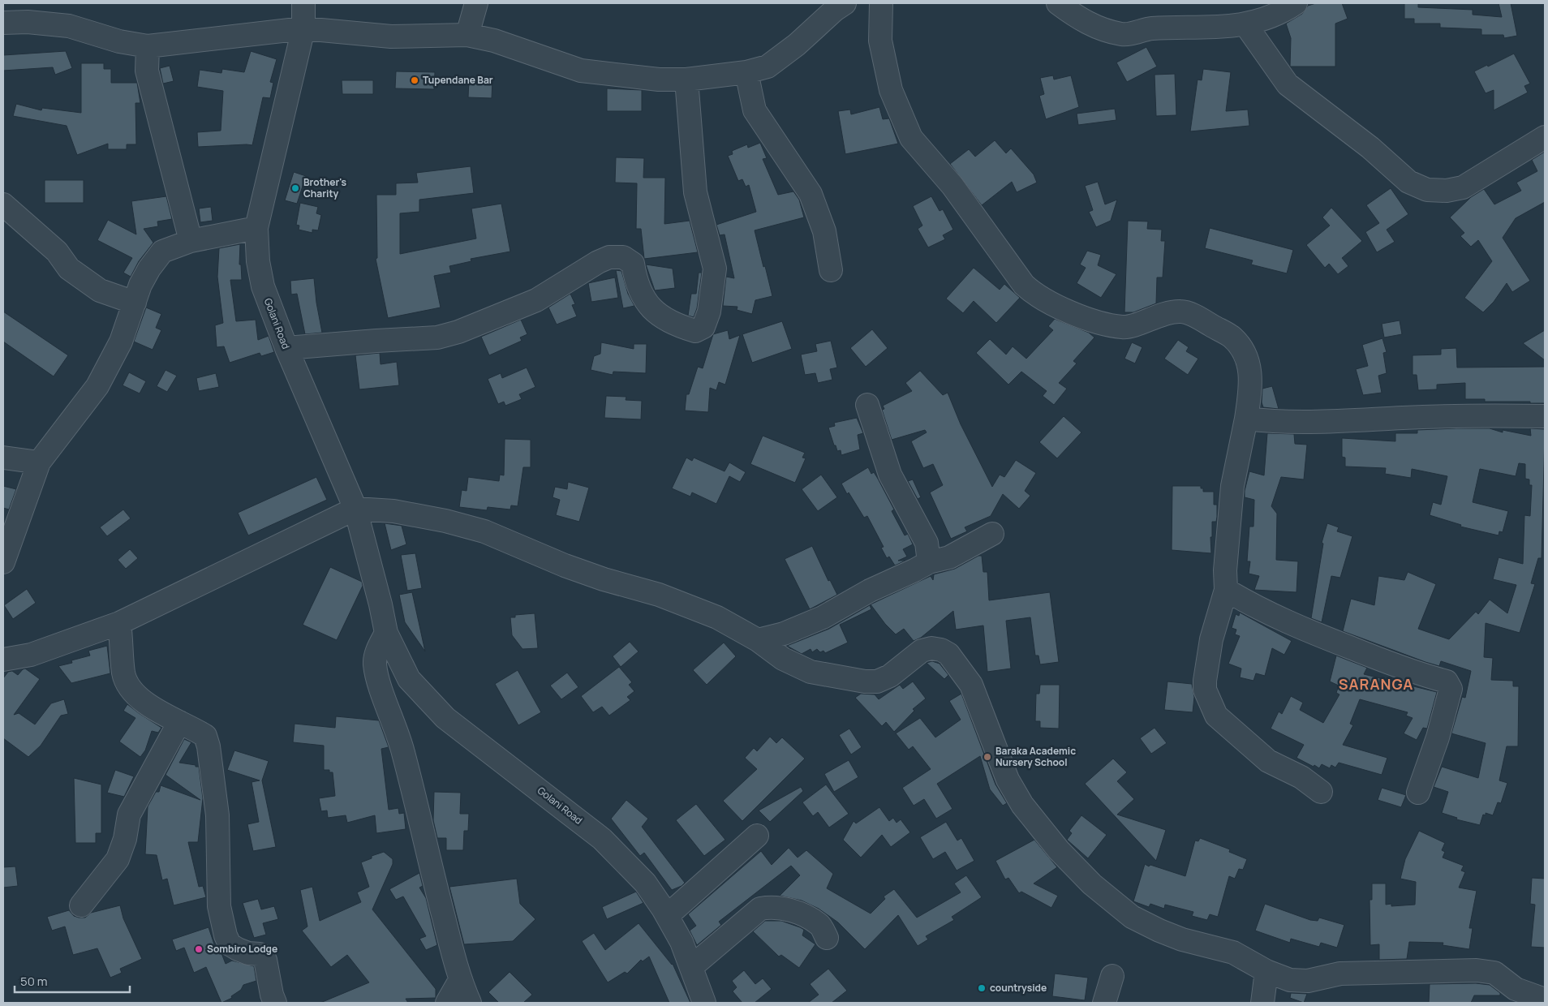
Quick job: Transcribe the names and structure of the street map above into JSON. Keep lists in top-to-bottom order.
{
  "streets": {
    "street": ["Golani Road"]
  },
  "districts": ["SARANGA"],
  "places": [
    "Tupendane Bar",
    "Brother's Charity",
    "Baraka Academic Nursery School",
    "Sombiro Lodge",
    "countryside"
  ],
  "scale_bar": "50 m"
}
